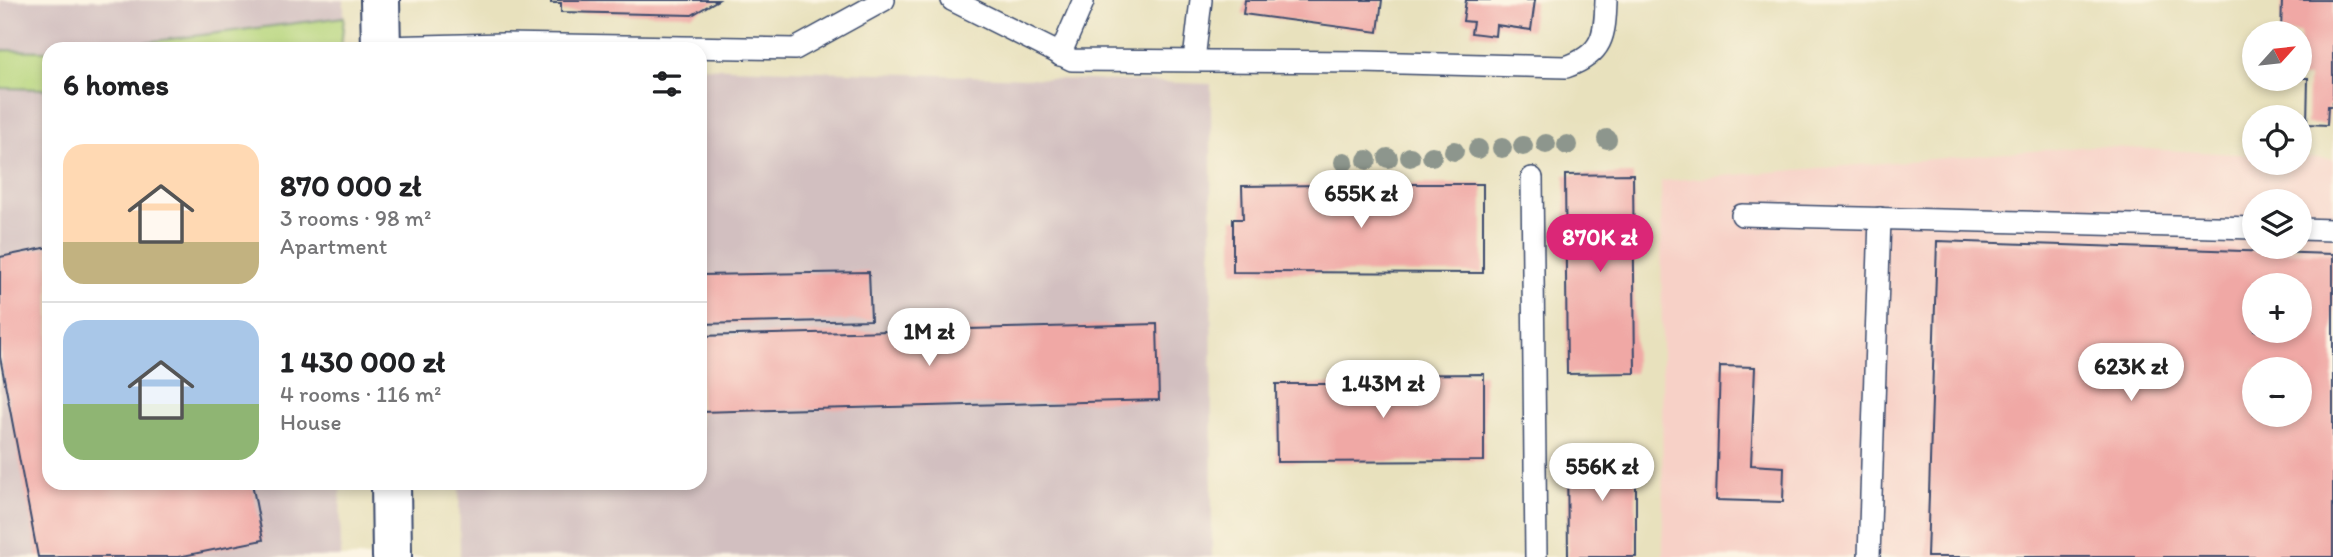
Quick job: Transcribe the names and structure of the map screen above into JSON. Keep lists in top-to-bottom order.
{
  "north": "top right",
  "page": {
    "map_buttons": ["+", "−"],
    "heading": "6 homes",
    "list": [
      {
        "name": "870 000 zł",
        "note": "3 rooms · 98 m² · Apartment"
      },
      {
        "name": "1 430 000 zł",
        "note": "4 rooms · 116 m² · House"
      }
    ],
    "price": [
      "655K zł",
      "870K zł",
      "1M zł",
      "623K zł",
      "1.43M zł",
      "556K zł"
    ]
  }
}
